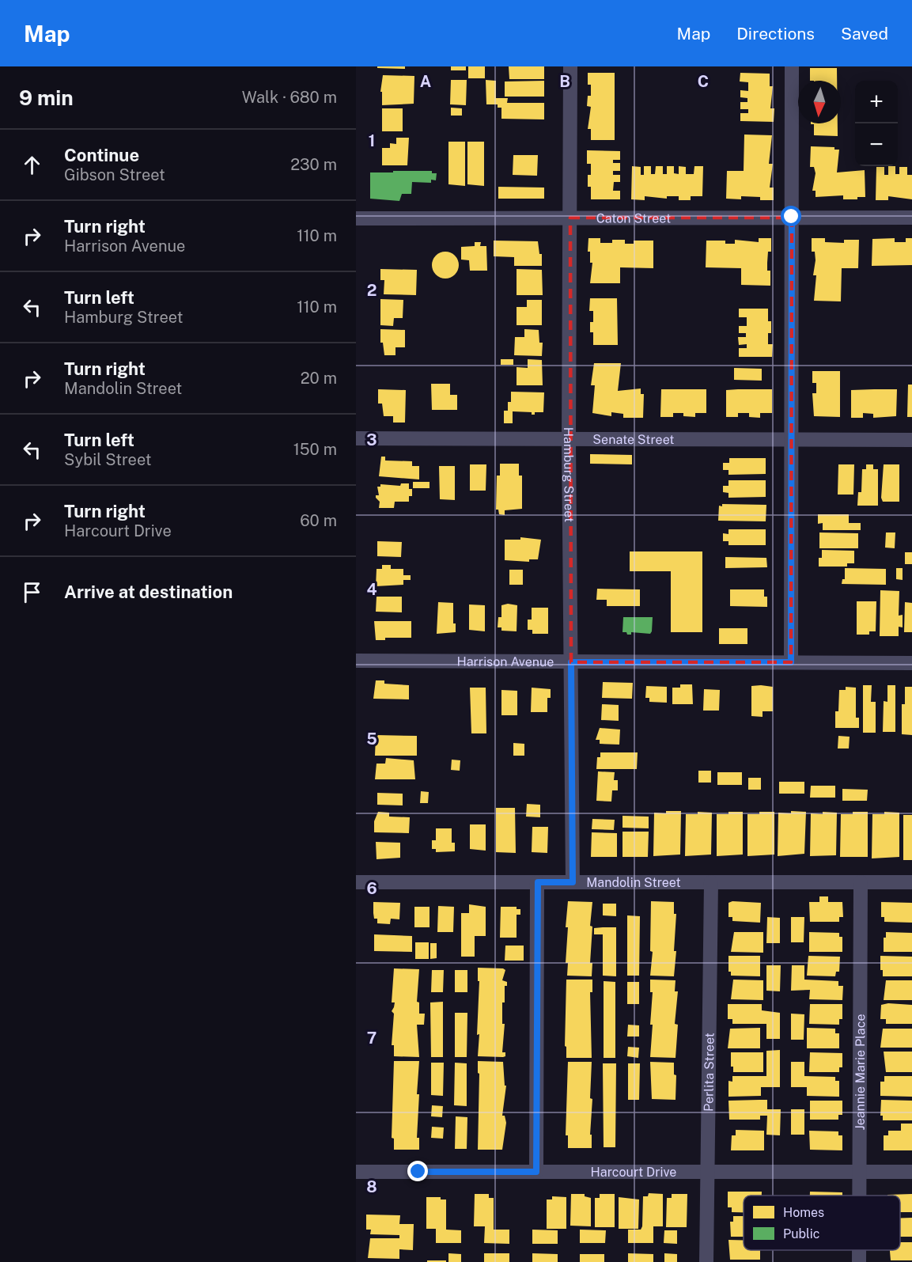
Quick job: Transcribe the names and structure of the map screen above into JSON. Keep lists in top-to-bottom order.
{
  "streets": {
    "street": [
      "Caton Street",
      "Senate Street",
      "Hamburg Street",
      "Harrison Avenue",
      "Mandolin Street",
      "Perlita Street",
      "Jeannie Marie Place",
      "Harcourt Drive"
    ]
  },
  "crossings": [
    ["Caton Street", "Hamburg Street"],
    ["Senate Street", "Hamburg Street"],
    ["Hamburg Street", "Harrison Avenue"],
    ["Hamburg Street", "Mandolin Street"],
    ["Mandolin Street", "Perlita Street"],
    ["Mandolin Street", "Jeannie Marie Place"],
    ["Perlita Street", "Harcourt Drive"],
    ["Jeannie Marie Place", "Harcourt Drive"]
  ],
  "legend": ["Homes", "Public"],
  "north": "bottom",
  "page": {
    "header": "Map",
    "nav": ["Map", "Directions", "Saved"],
    "heading": ["9 min", "Walk · 680 m"],
    "map_buttons": ["+", "−"],
    "list": [
      ["Continue", "Gibson Street", "230 m"],
      ["Turn right", "Harrison Avenue", "110 m"],
      ["Turn left", "Hamburg Street", "110 m"],
      ["Turn right", "Mandolin Street", "20 m"],
      ["Turn left", "Sybil Street", "150 m"],
      ["Turn right", "Harcourt Drive", "60 m"],
      "Arrive at destination"
    ]
  },
  "grid": {
    "columns": ["A", "B", "C"],
    "rows": [
      "1",
      "2",
      "3",
      "4",
      "5",
      "6",
      "7",
      "8"
    ]
  }
}
